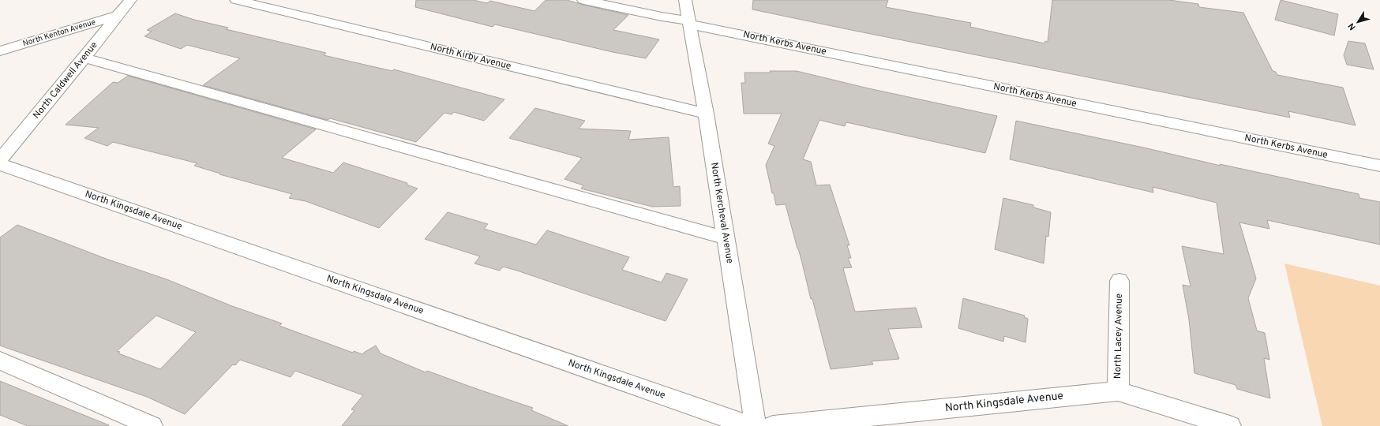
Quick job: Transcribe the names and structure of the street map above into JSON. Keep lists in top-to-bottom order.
{
  "streets": {
    "street": [
      "North Kenton Avenue",
      "North Kerbs Avenue",
      "North Kirby Avenue",
      "North Caldwell Avenue",
      "North Kingsdale Avenue",
      "North Kercheval Avenue",
      "North Lacey Avenue"
    ]
  },
  "crossings": [
    ["North Kenton Avenue", "North Caldwell Avenue"],
    ["North Kerbs Avenue", "North Kercheval Avenue"],
    ["North Kirby Avenue", "North Kercheval Avenue"],
    ["North Kingsdale Avenue", "North Lacey Avenue"]
  ],
  "north": "bottom left"
}
